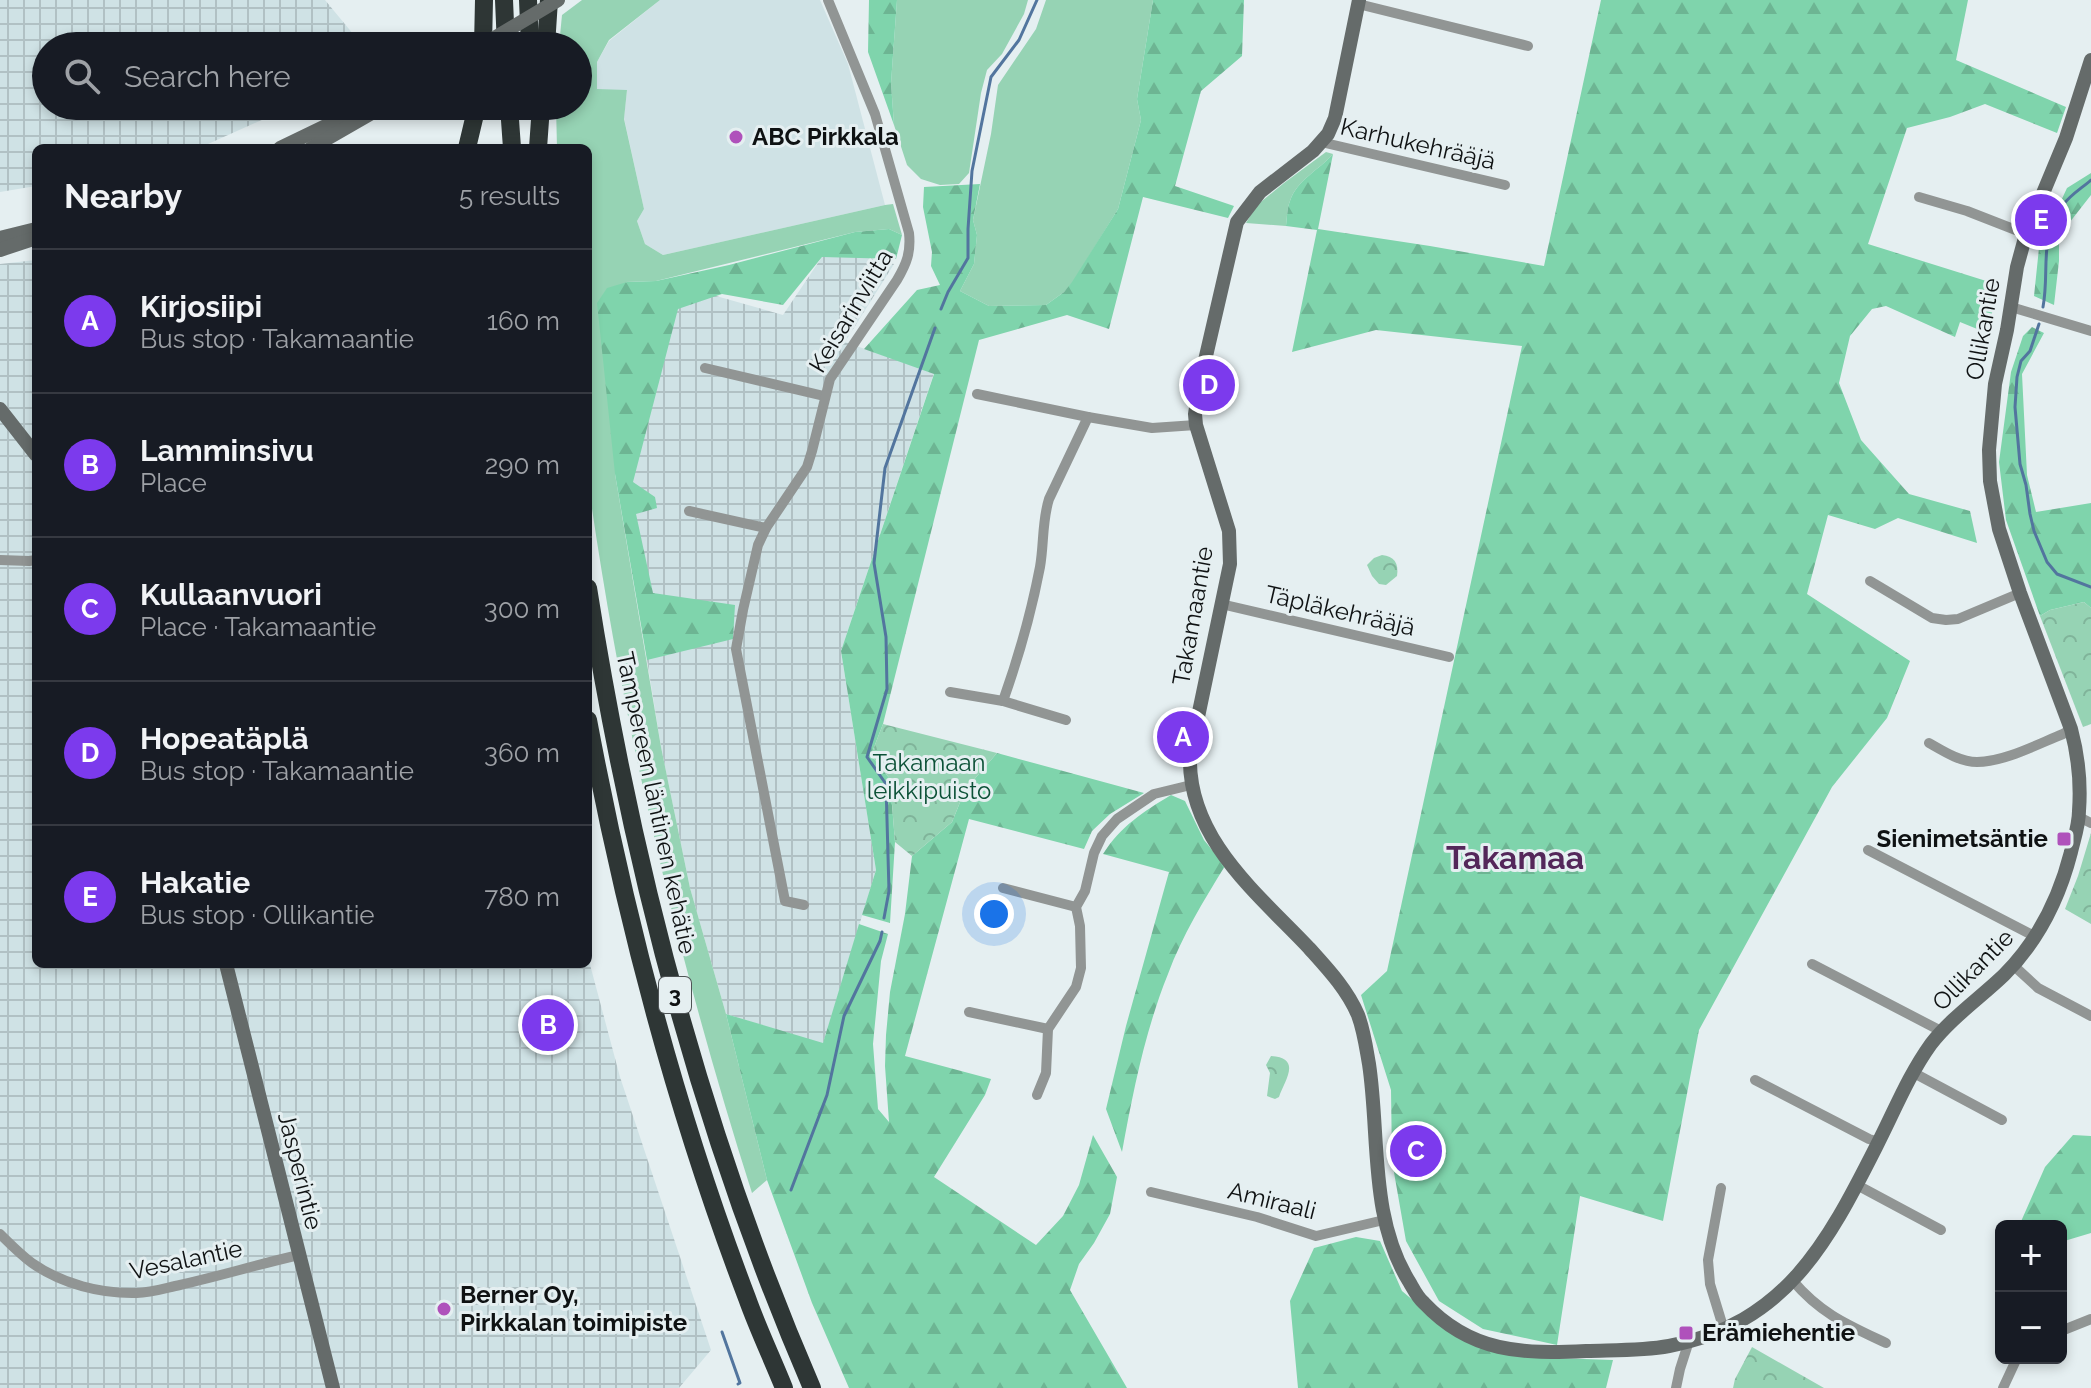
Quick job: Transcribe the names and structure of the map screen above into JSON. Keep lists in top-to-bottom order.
{
  "streets": {
    "highway": ["Tampereen läntinen kehätie", "3"],
    "street": [
      "Karhukehrääjä",
      "Keisarinviitta",
      "Ollikantie",
      "Täpläkehrääjä",
      "Takamaantie",
      "Jasperintie",
      "Amiraali",
      "Vesalantie"
    ]
  },
  "crossings": [
    ["Karhukehrääjä", "Takamaantie"],
    ["Ollikantie", "Takamaantie"],
    ["Täpläkehrääjä", "Takamaantie"],
    ["Takamaantie", "Amiraali"],
    ["Jasperintie", "Vesalantie"]
  ],
  "districts": ["Takamaa"],
  "parks": ["Takamaan leikkipuisto"],
  "places": {
    "other": ["ABC Pirkkala", "Berner Oy, Pirkkalan toimipiste"],
    "transit": ["Sienimetsäntie", "Erämiehentie"]
  },
  "page": {
    "search": "Search here",
    "heading": ["Nearby", "5 results"],
    "pins": [
      "E",
      "D",
      "A",
      "B",
      "C"
    ],
    "list": [
      {
        "mark": "A",
        "name": "Kirjosiipi",
        "note": "Bus stop · Takamaantie",
        "value": "160 m"
      },
      {
        "mark": "B",
        "name": "Lamminsivu",
        "note": "Place",
        "value": "290 m"
      },
      {
        "mark": "C",
        "name": "Kullaanvuori",
        "note": "Place · Takamaantie",
        "value": "300 m"
      },
      {
        "mark": "D",
        "name": "Hopeatäplä",
        "note": "Bus stop · Takamaantie",
        "value": "360 m"
      },
      {
        "mark": "E",
        "name": "Hakatie",
        "note": "Bus stop · Ollikantie",
        "value": "780 m"
      }
    ],
    "map_buttons": ["+", "−"]
  }
}
